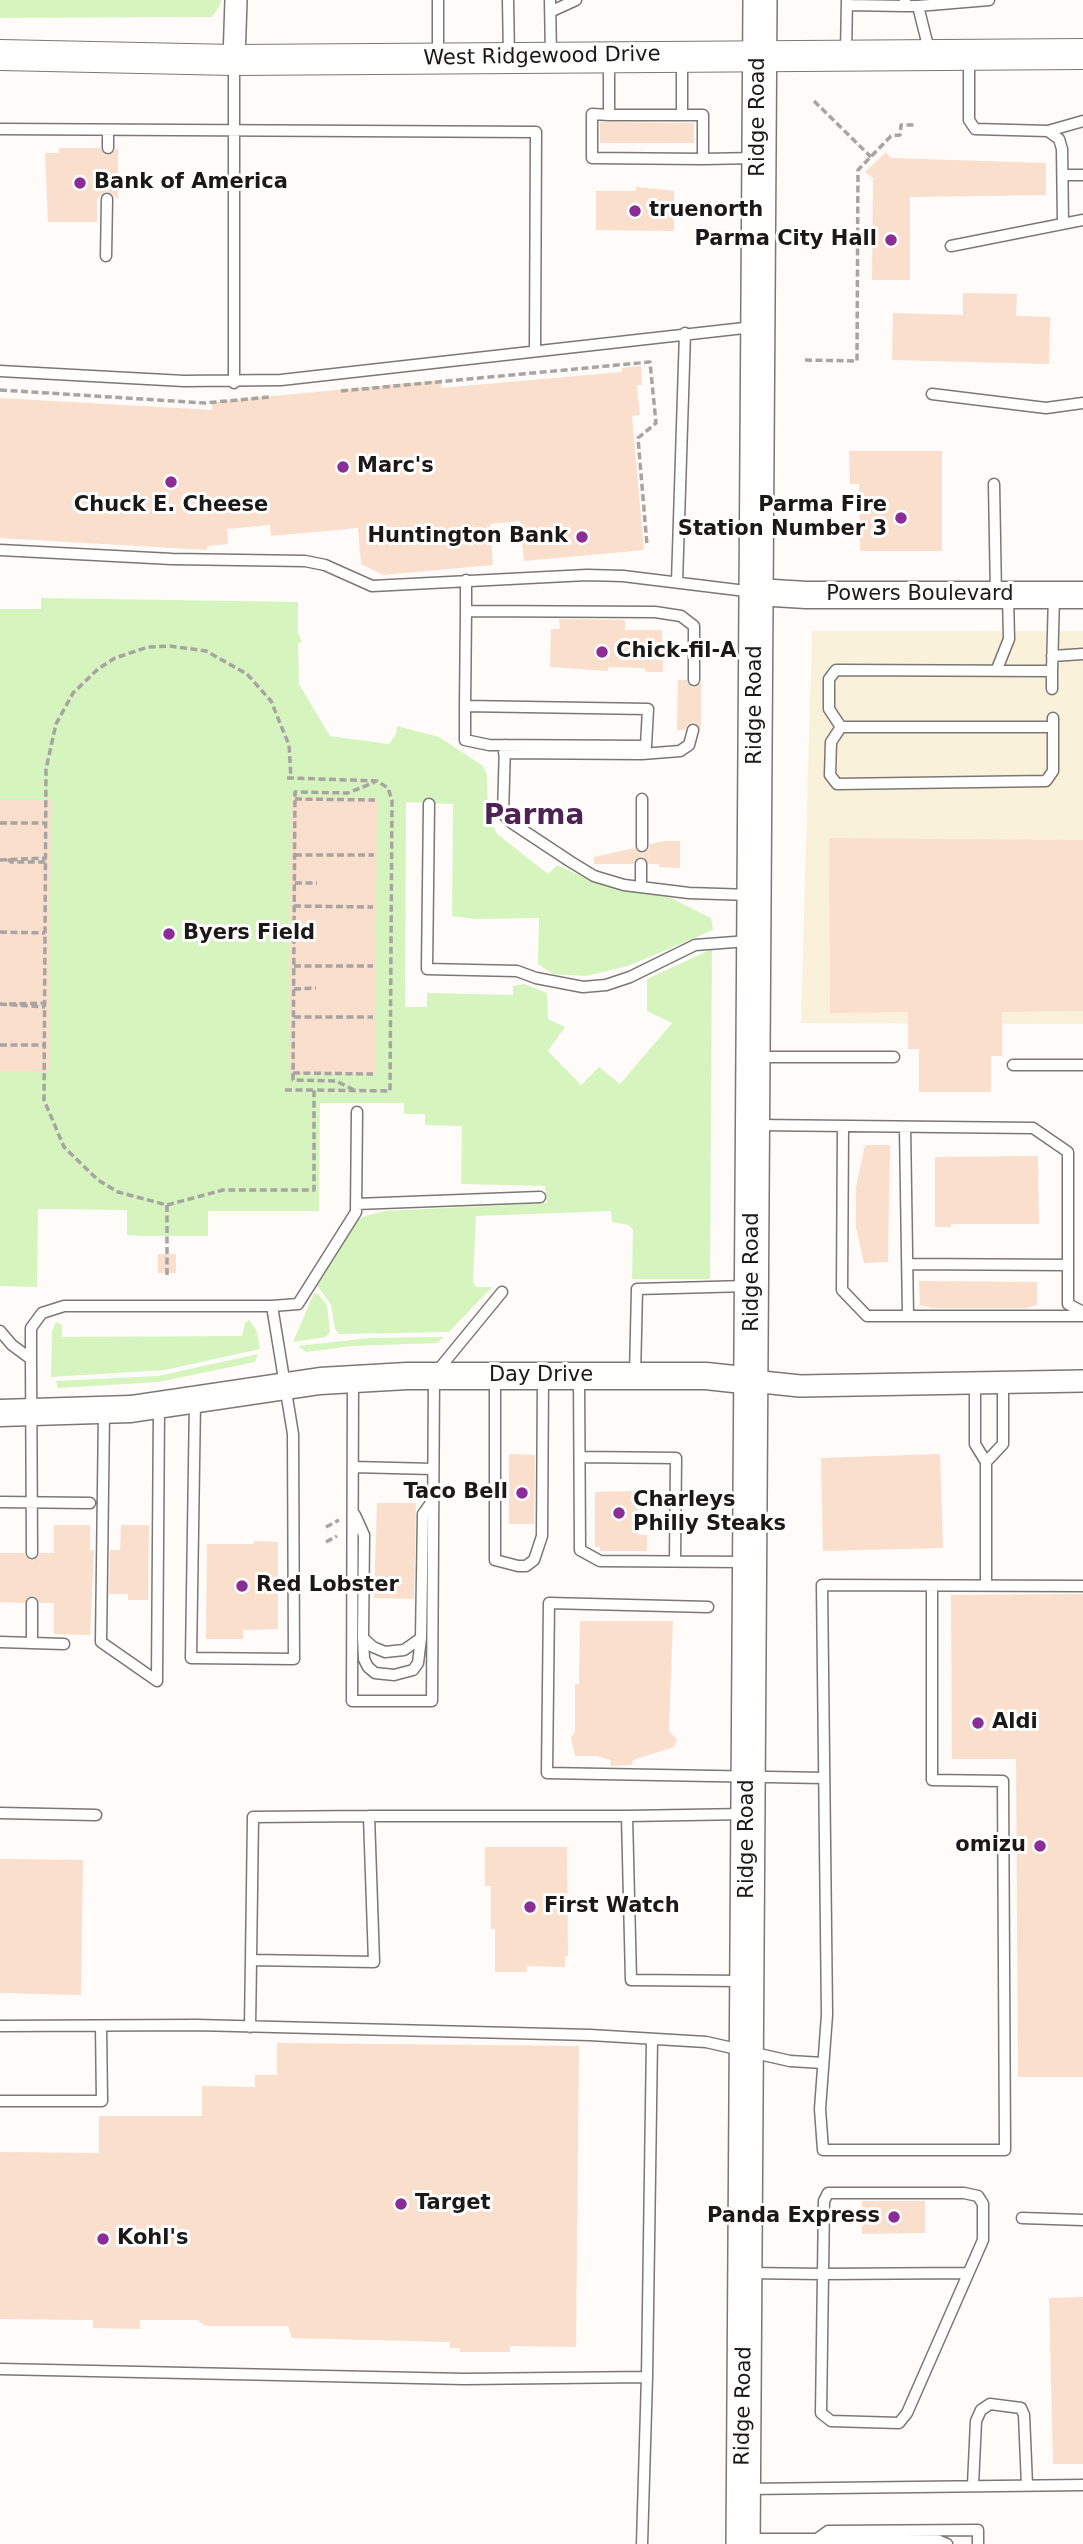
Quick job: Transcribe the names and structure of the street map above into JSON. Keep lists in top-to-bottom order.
{
  "streets": {
    "main road": ["West Ridgewood Drive", "Ridge Road"],
    "street": ["Powers Boulevard", "Day Drive"]
  },
  "crossings": [
    ["West Ridgewood Drive", "Ridge Road"],
    ["Ridge Road", "Powers Boulevard"],
    ["Ridge Road", "Day Drive"]
  ],
  "districts": ["Parma"],
  "places": [
    "Bank of America",
    "truenorth",
    "Parma City Hall",
    "Marc's",
    "Chuck E. Cheese",
    "Parma Fire Station Number 3",
    "Huntington Bank",
    "Chick-fil-A",
    "Byers Field",
    "Taco Bell",
    "Charleys Philly Steaks",
    "Red Lobster",
    "Aldi",
    "omizu",
    "First Watch",
    "Target",
    "Panda Express",
    "Kohl's"
  ]
}
